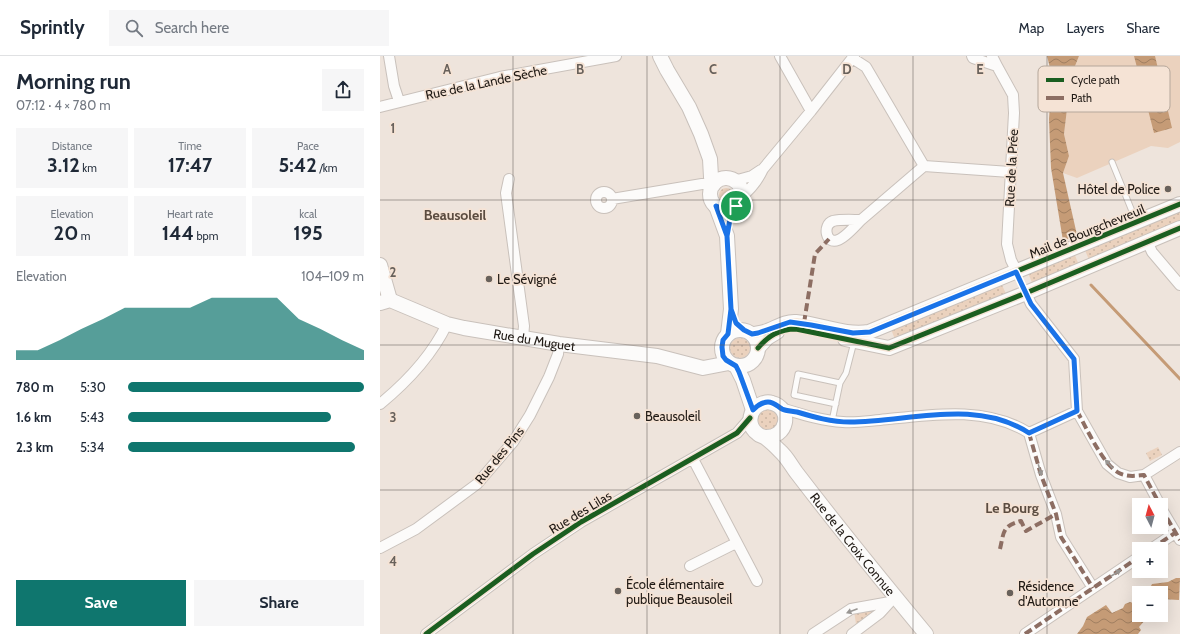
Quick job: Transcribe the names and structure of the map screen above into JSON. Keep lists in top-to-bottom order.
{
  "streets": {
    "main road": ["Mail de Bourgchevreuil", "Rue du Muguet", "Rue de la Croix Connue"],
    "street": [
      "Rue de la Lande Sèche",
      "Rue de la Prée",
      "Rue des Pins",
      "Rue des Lilas"
    ]
  },
  "crossings": [
    ["Rue de la Prée", "Mail de Bourgchevreuil"],
    ["Mail de Bourgchevreuil", "Rue du Muguet"],
    ["Mail de Bourgchevreuil", "Rue de la Croix Connue"],
    ["Rue du Muguet", "Rue des Pins"],
    ["Rue du Muguet", "Rue de la Croix Connue"],
    ["Rue des Lilas", "Rue de la Croix Connue"]
  ],
  "districts": ["Beausoleil", "Le Bourg"],
  "places": [
    "Hôtel de Police",
    "Le Sévigné",
    "Beausoleil",
    "École élémentaire publique Beausoleil",
    "Résidence d'Automne"
  ],
  "legend": ["Cycle path", "Path"],
  "north": "top",
  "page": {
    "header": "Sprintly",
    "search": "Search here",
    "nav": ["Map", "Layers", "Share"],
    "heading": ["Morning run", "07:12 · 4 × 780 m"],
    "stats": [
      ["Distance", "3.12 km"],
      ["Time", "17:47"],
      ["Pace", "5:42 /km"],
      ["Elevation", "20 m"],
      ["Heart rate", "144 bpm"],
      ["kcal", "195"]
    ],
    "chart": ["Elevation", "104–109 m"],
    "list": [
      {
        "name": "780 m",
        "note": "5:30"
      },
      {
        "name": "1.6 km",
        "note": "5:43"
      },
      {
        "name": "2.3 km",
        "note": "5:34"
      }
    ],
    "map_buttons": ["+", "−"],
    "buttons": ["Save", "Share"]
  },
  "grid": {
    "columns": [
      "A",
      "B",
      "C",
      "D",
      "E"
    ],
    "rows": [
      "1",
      "2",
      "3",
      "4"
    ]
  }
}
